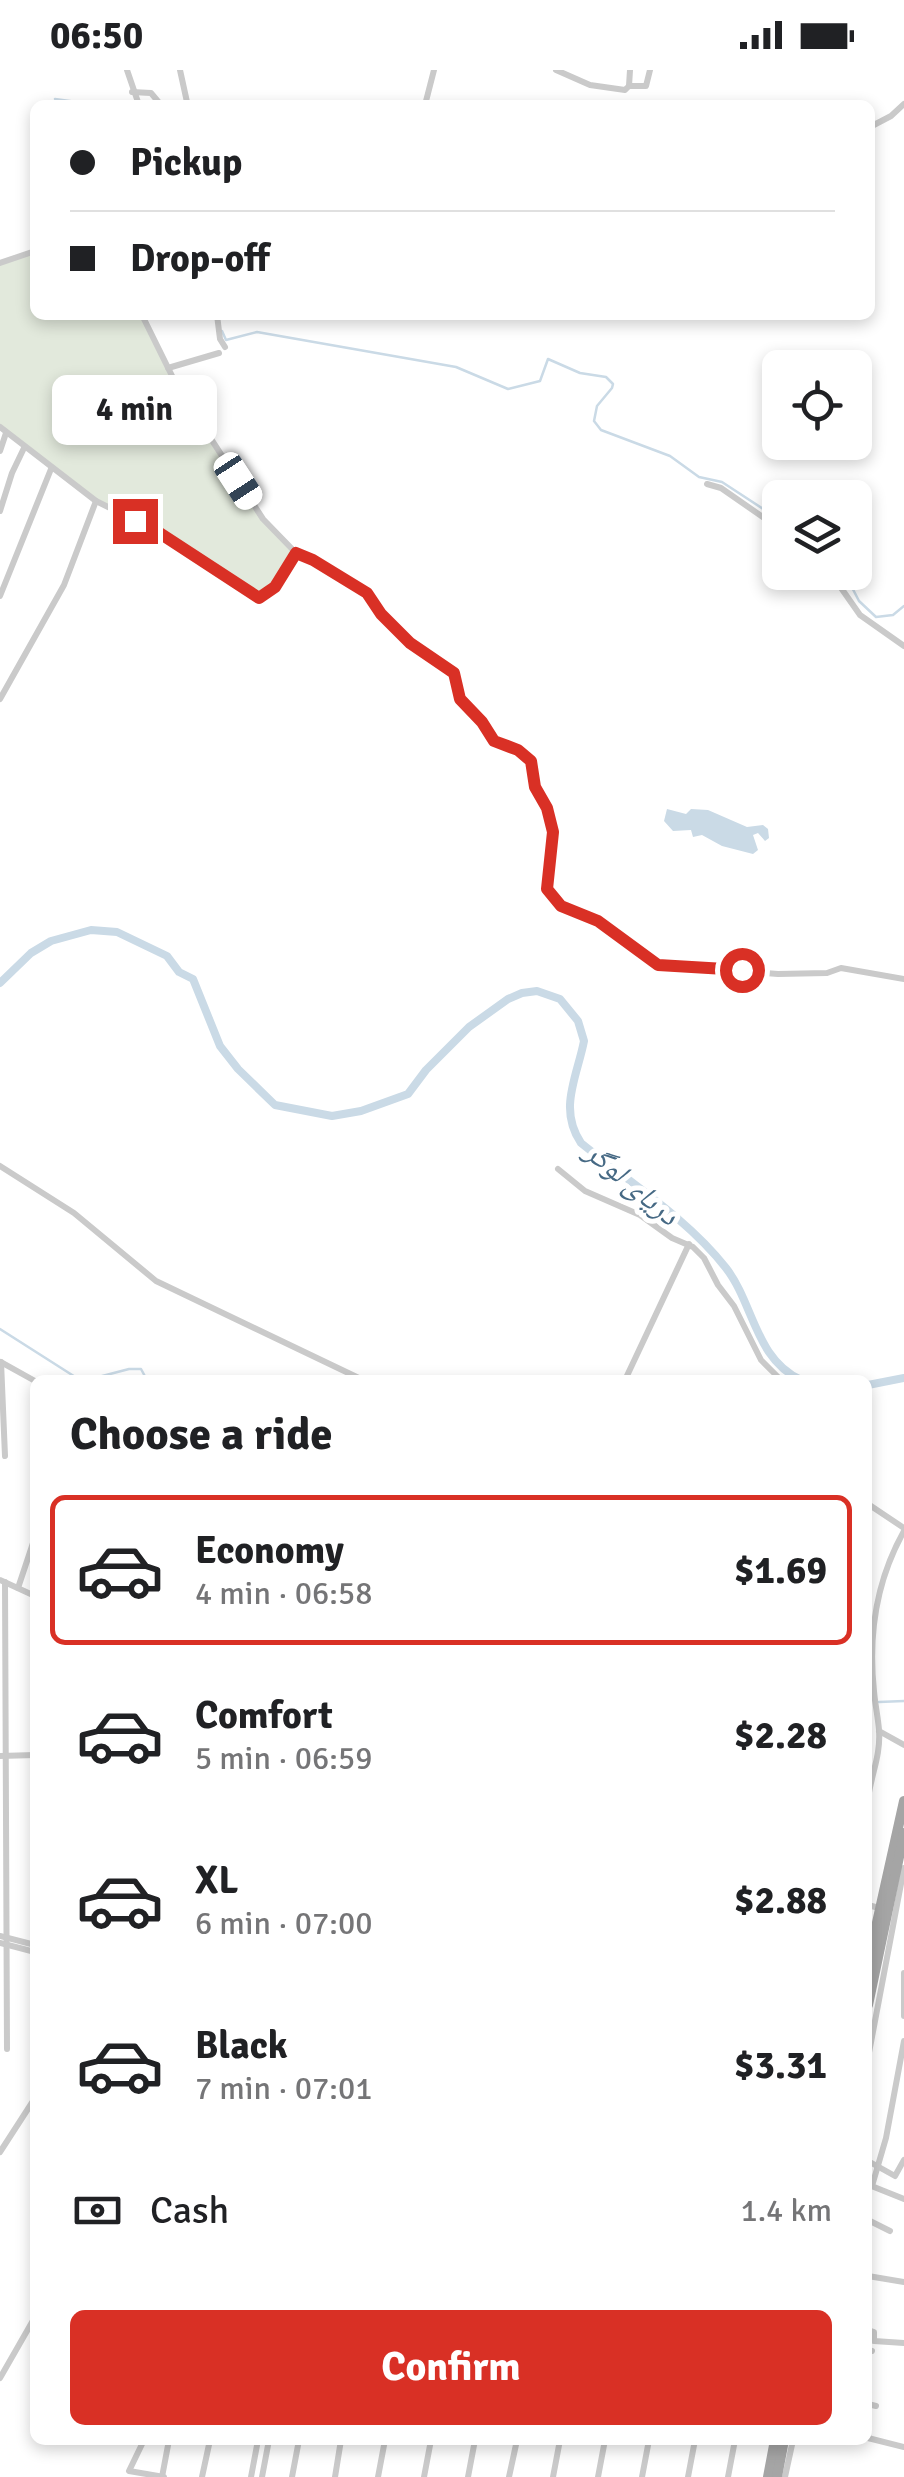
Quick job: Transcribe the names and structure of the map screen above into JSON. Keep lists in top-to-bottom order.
{
  "water": ["دریای لوگر"],
  "page": {
    "status": "06:50",
    "banner": ["Pickup", "Drop-off"],
    "bubble": "4 min",
    "heading": "Choose a ride",
    "list": [
      {
        "name": "Economy",
        "note": "4 min · 06:58",
        "value": "$1.69"
      },
      {
        "name": "Comfort",
        "note": "5 min · 06:59",
        "value": "$2.28"
      },
      {
        "name": "XL",
        "note": "6 min · 07:00",
        "value": "$2.88"
      },
      {
        "name": "Black",
        "note": "7 min · 07:01",
        "value": "$3.31"
      }
    ],
    "pay": ["Cash", "1.4 km"],
    "buttons": "Confirm"
  }
}
